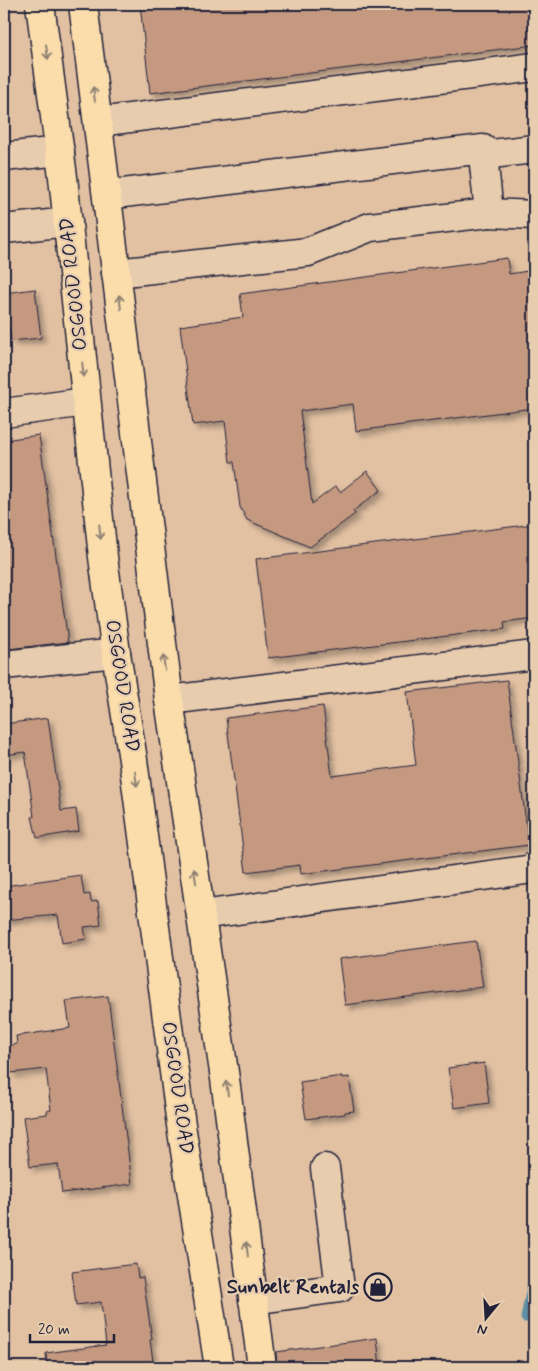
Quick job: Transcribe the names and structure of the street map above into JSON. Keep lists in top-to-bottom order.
{
  "streets": {
    "main road": ["OSGOOD ROAD"]
  },
  "places": {
    "shop": ["Sunbelt Rentals"]
  },
  "scale_bar": "20 m",
  "north": "bottom"
}
